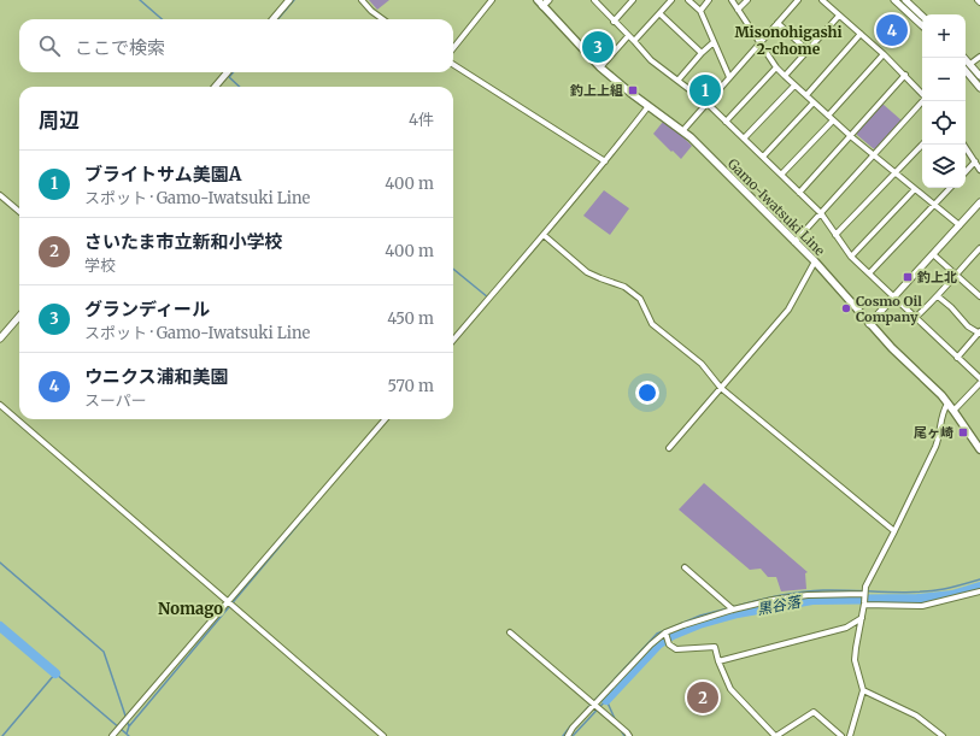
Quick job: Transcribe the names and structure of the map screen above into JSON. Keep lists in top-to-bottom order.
{
  "streets": {
    "main road": ["Gamo-Iwatsuki Line"]
  },
  "districts": ["Misonohigashi 2-chome", "Nomago"],
  "water": ["黒谷落"],
  "places": {
    "transit": ["釣上上組", "釣上北", "尾ヶ崎"],
    "other": ["Cosmo Oil Company"]
  },
  "page": {
    "pins": [
      "4",
      "3",
      "1",
      "2"
    ],
    "map_buttons": ["+", "−"],
    "search": "ここで検索",
    "heading": ["周辺", "4件"],
    "list": [
      {
        "mark": "1",
        "name": "ブライトサム美園A",
        "note": "スポット · Gamo-Iwatsuki Line",
        "value": "400 m"
      },
      {
        "mark": "2",
        "name": "さいたま市立新和小学校",
        "note": "学校",
        "value": "400 m"
      },
      {
        "mark": "3",
        "name": "グランディール",
        "note": "スポット · Gamo-Iwatsuki Line",
        "value": "450 m"
      },
      {
        "mark": "4",
        "name": "ウニクス浦和美園",
        "note": "スーパー",
        "value": "570 m"
      }
    ]
  }
}
